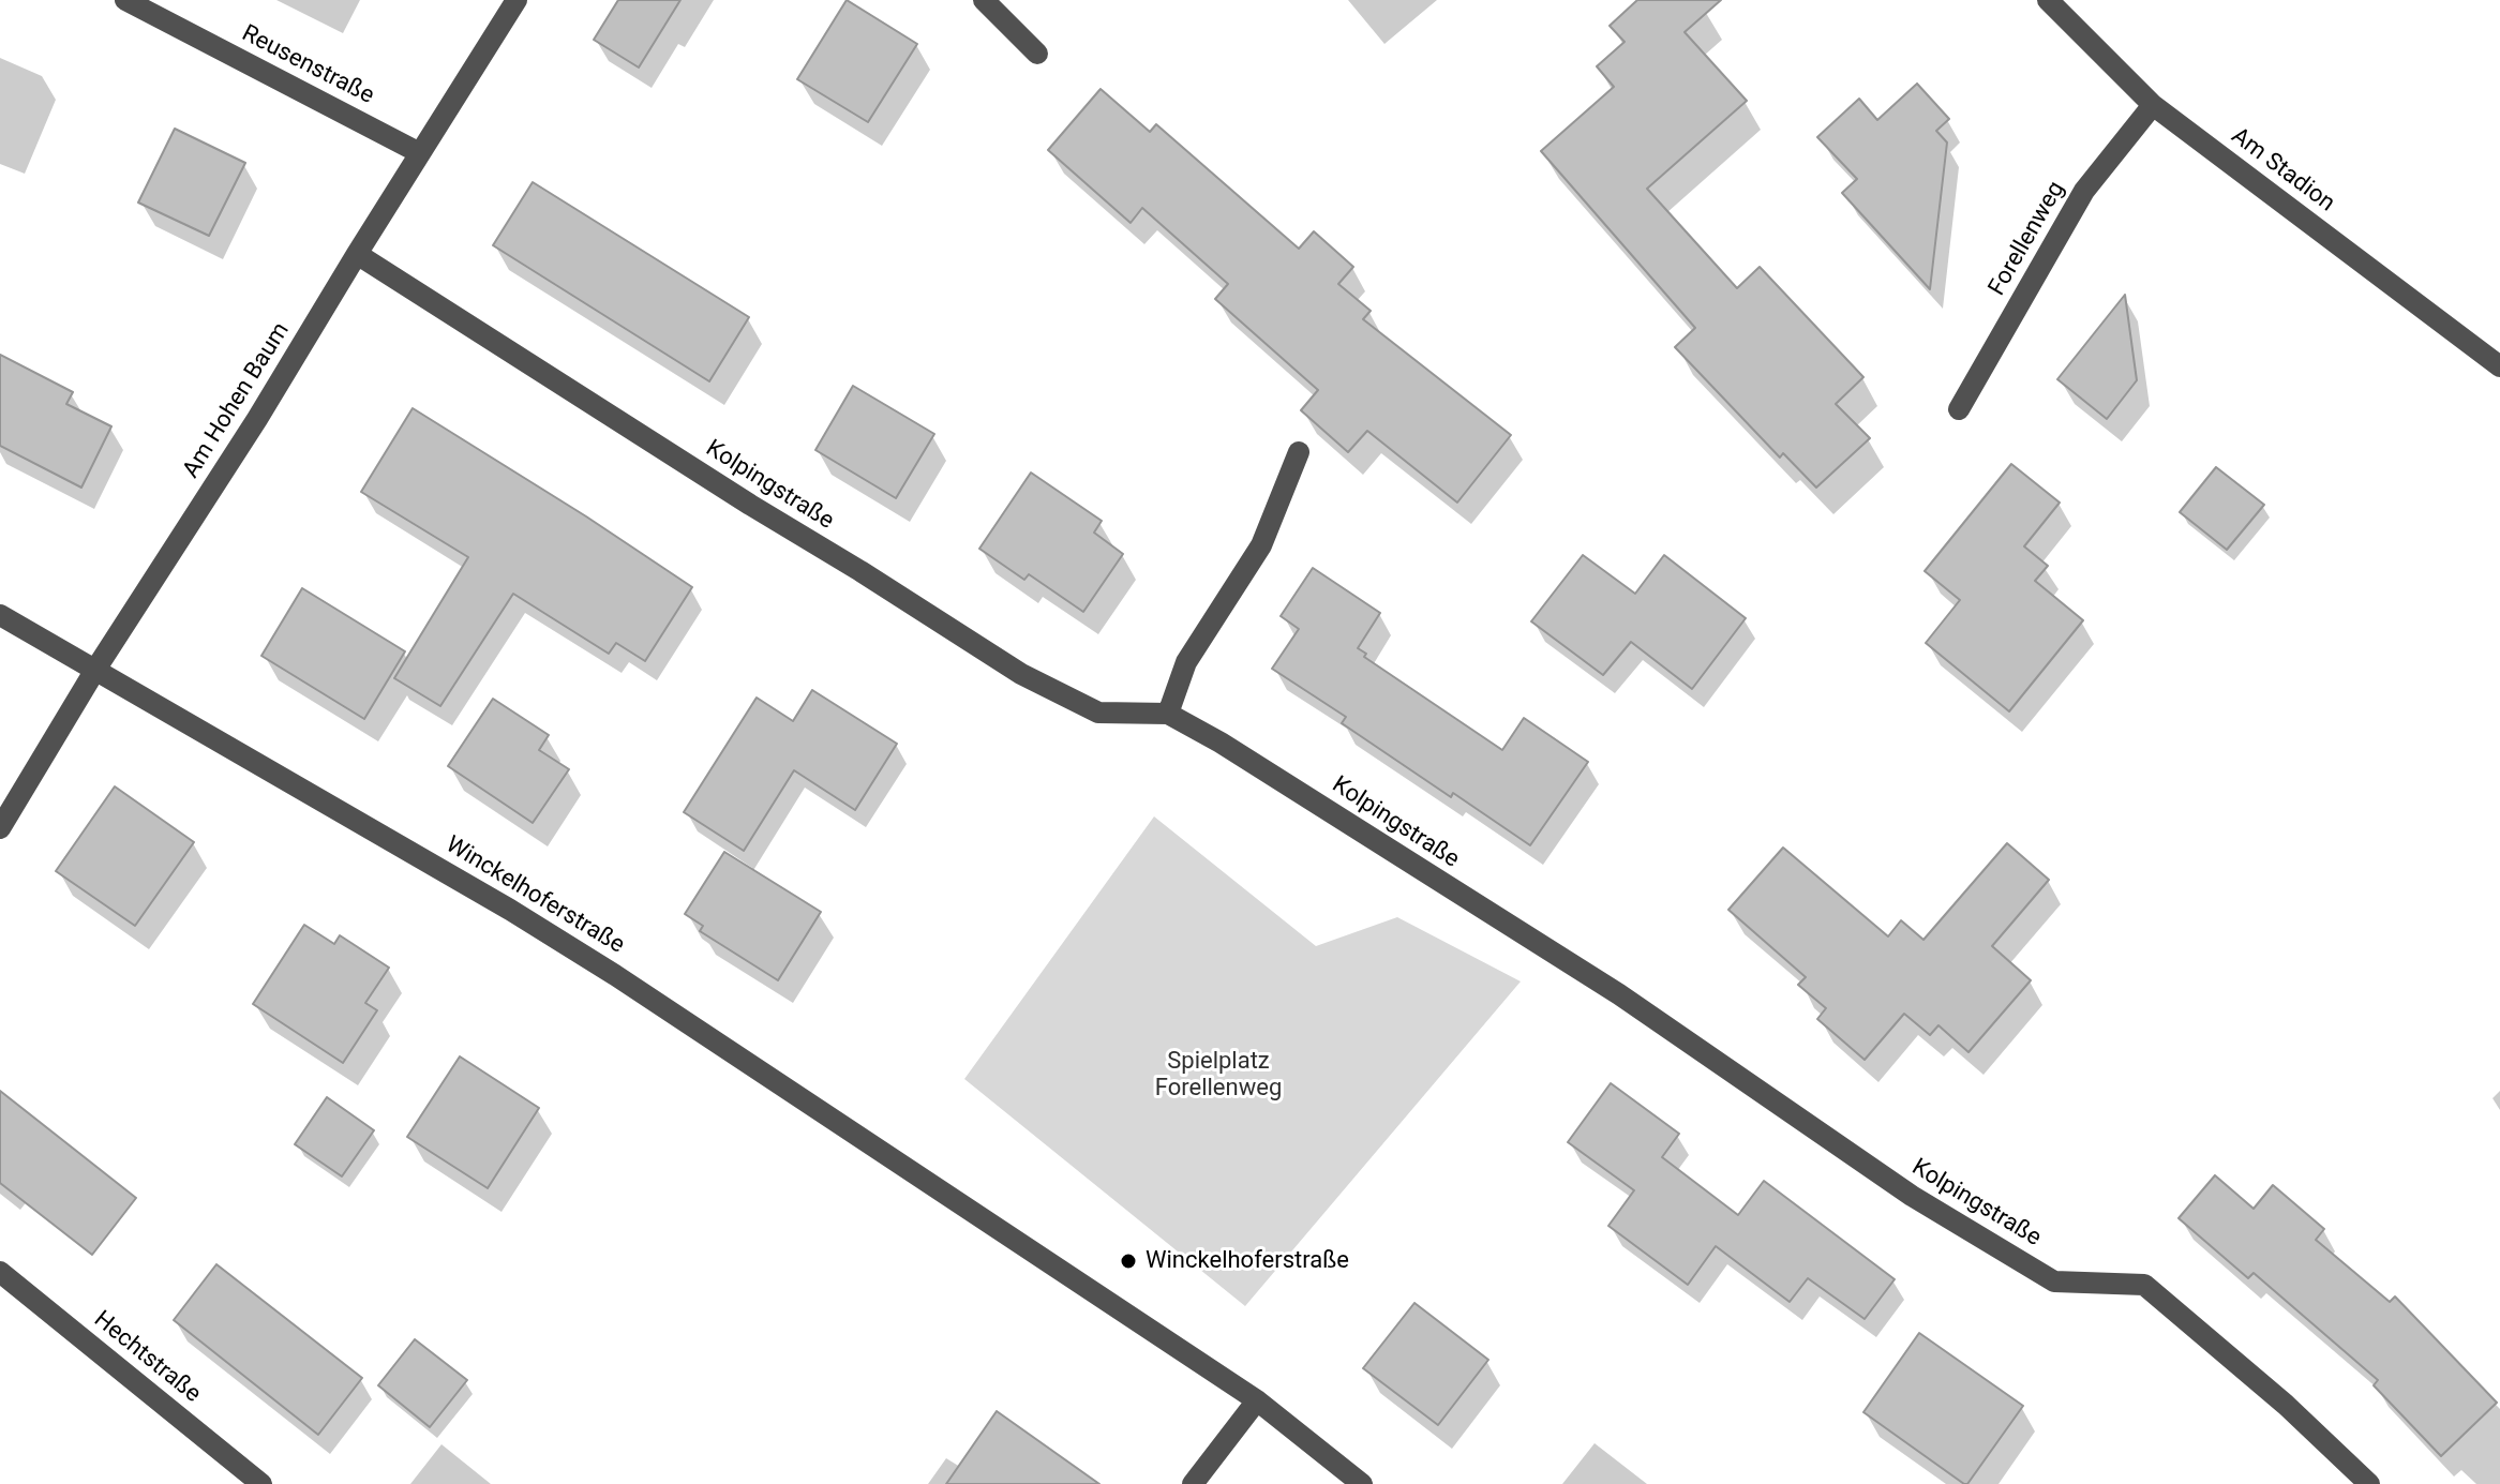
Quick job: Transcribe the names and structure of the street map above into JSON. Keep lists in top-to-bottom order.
{
  "streets": {
    "street": [
      "Reusenstraße",
      "Am Stadion",
      "Forellenweg",
      "Am Hohen Baum",
      "Kolpingstraße",
      "Winckelhoferstraße",
      "Hechtstraße"
    ]
  },
  "crossings": [
    ["Reusenstraße", "Am Hohen Baum"],
    ["Am Stadion", "Forellenweg"],
    ["Am Hohen Baum", "Kolpingstraße"],
    ["Am Hohen Baum", "Winckelhoferstraße"]
  ],
  "parks": ["Spielplatz Forellenweg"],
  "places": ["Winckelhoferstraße"]
}
